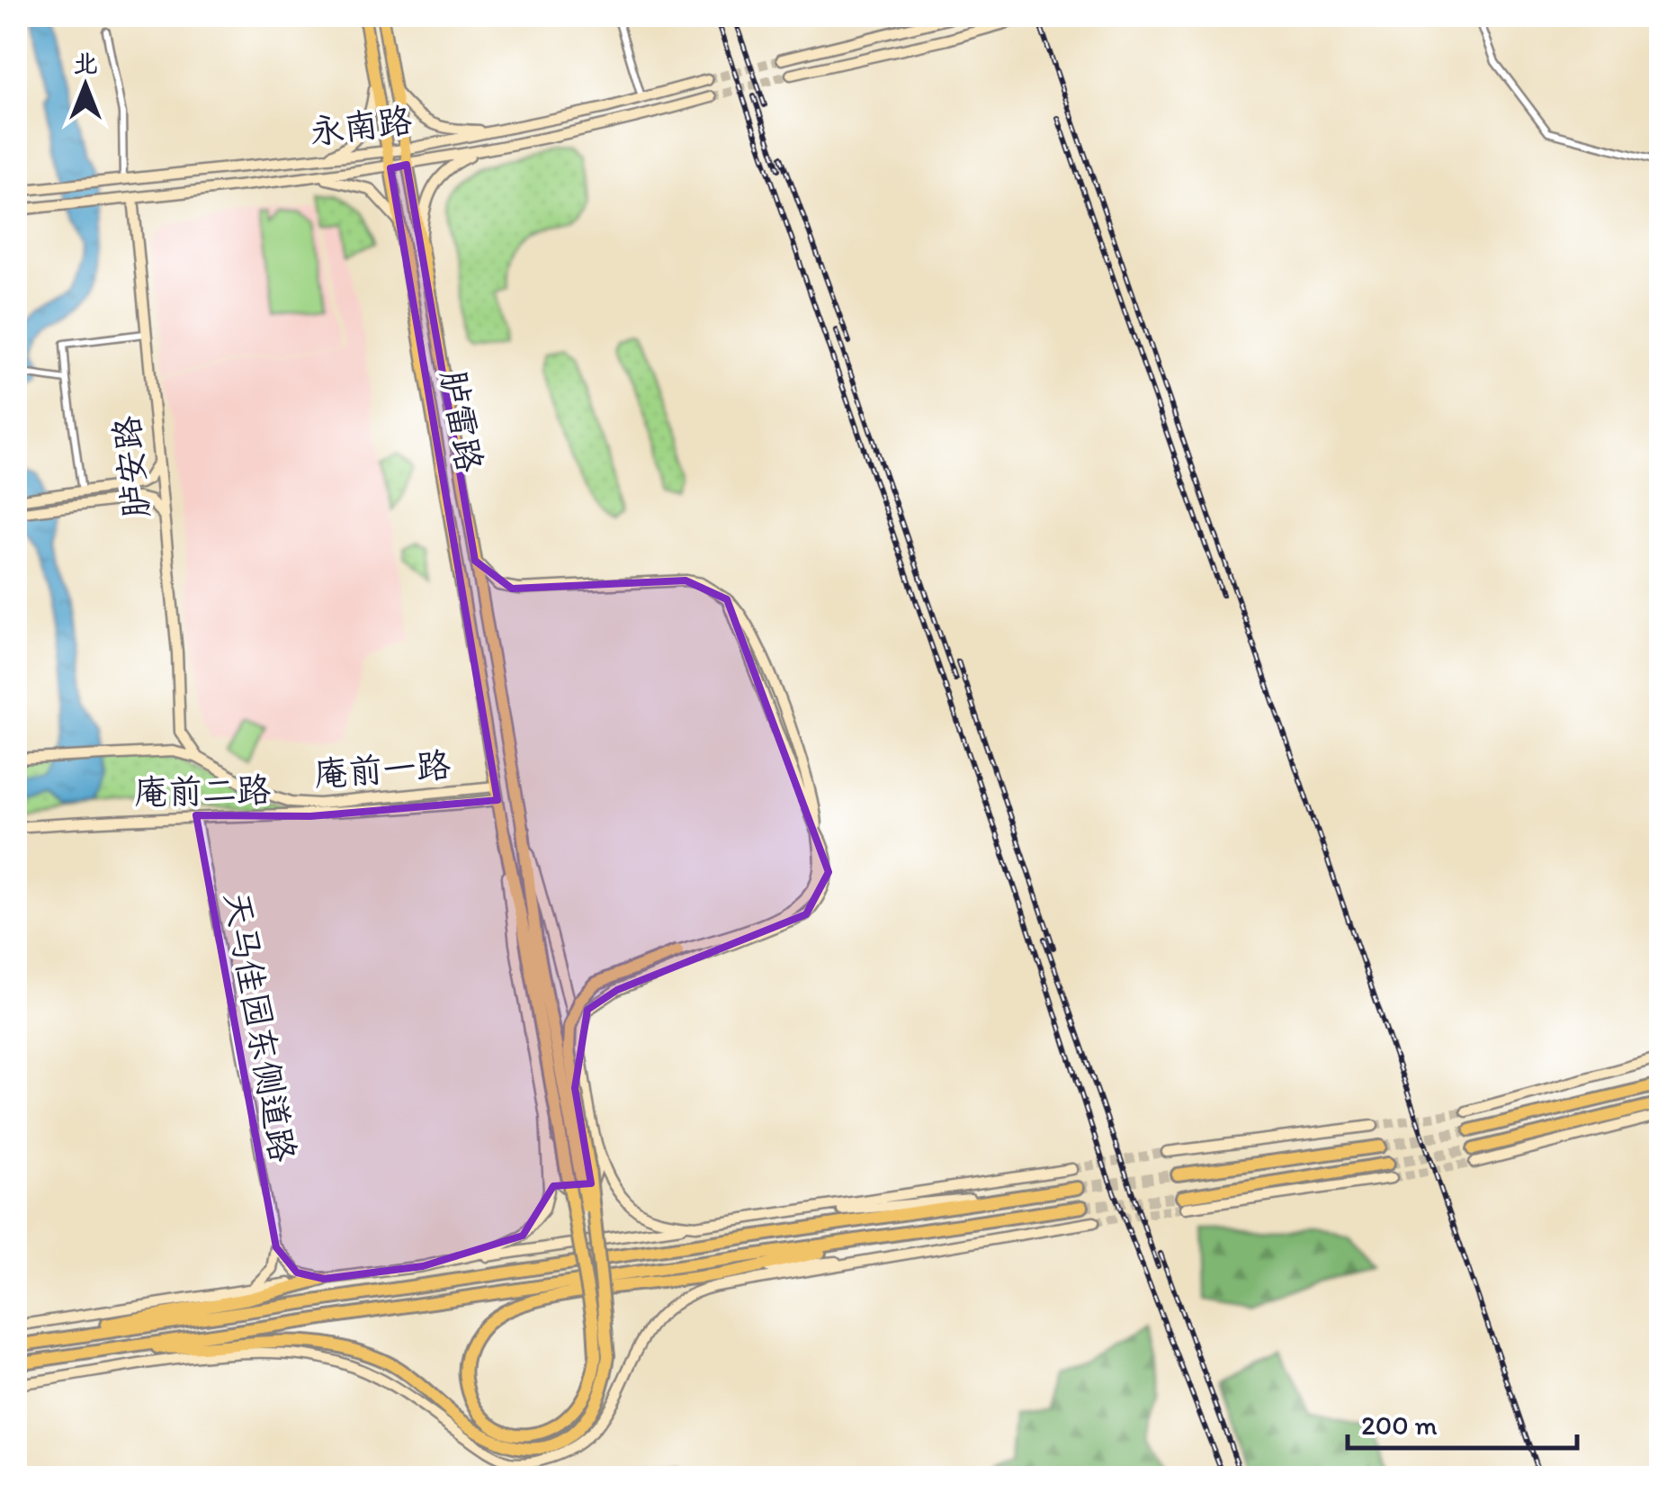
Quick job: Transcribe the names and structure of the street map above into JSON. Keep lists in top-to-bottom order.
{
  "streets": {
    "main road": [
      "永南路",
      "胪雷路",
      "胪安路",
      "庵前一路",
      "庵前二路"
    ],
    "street": ["天马佳园东侧道路"]
  },
  "crossings": [
    ["永南路", "胪雷路"],
    ["胪雷路", "庵前一路"],
    ["胪雷路", "庵前二路"],
    ["庵前二路", "天马佳园东侧道路"]
  ],
  "scale_bar": "200 m",
  "north": "top"
}
